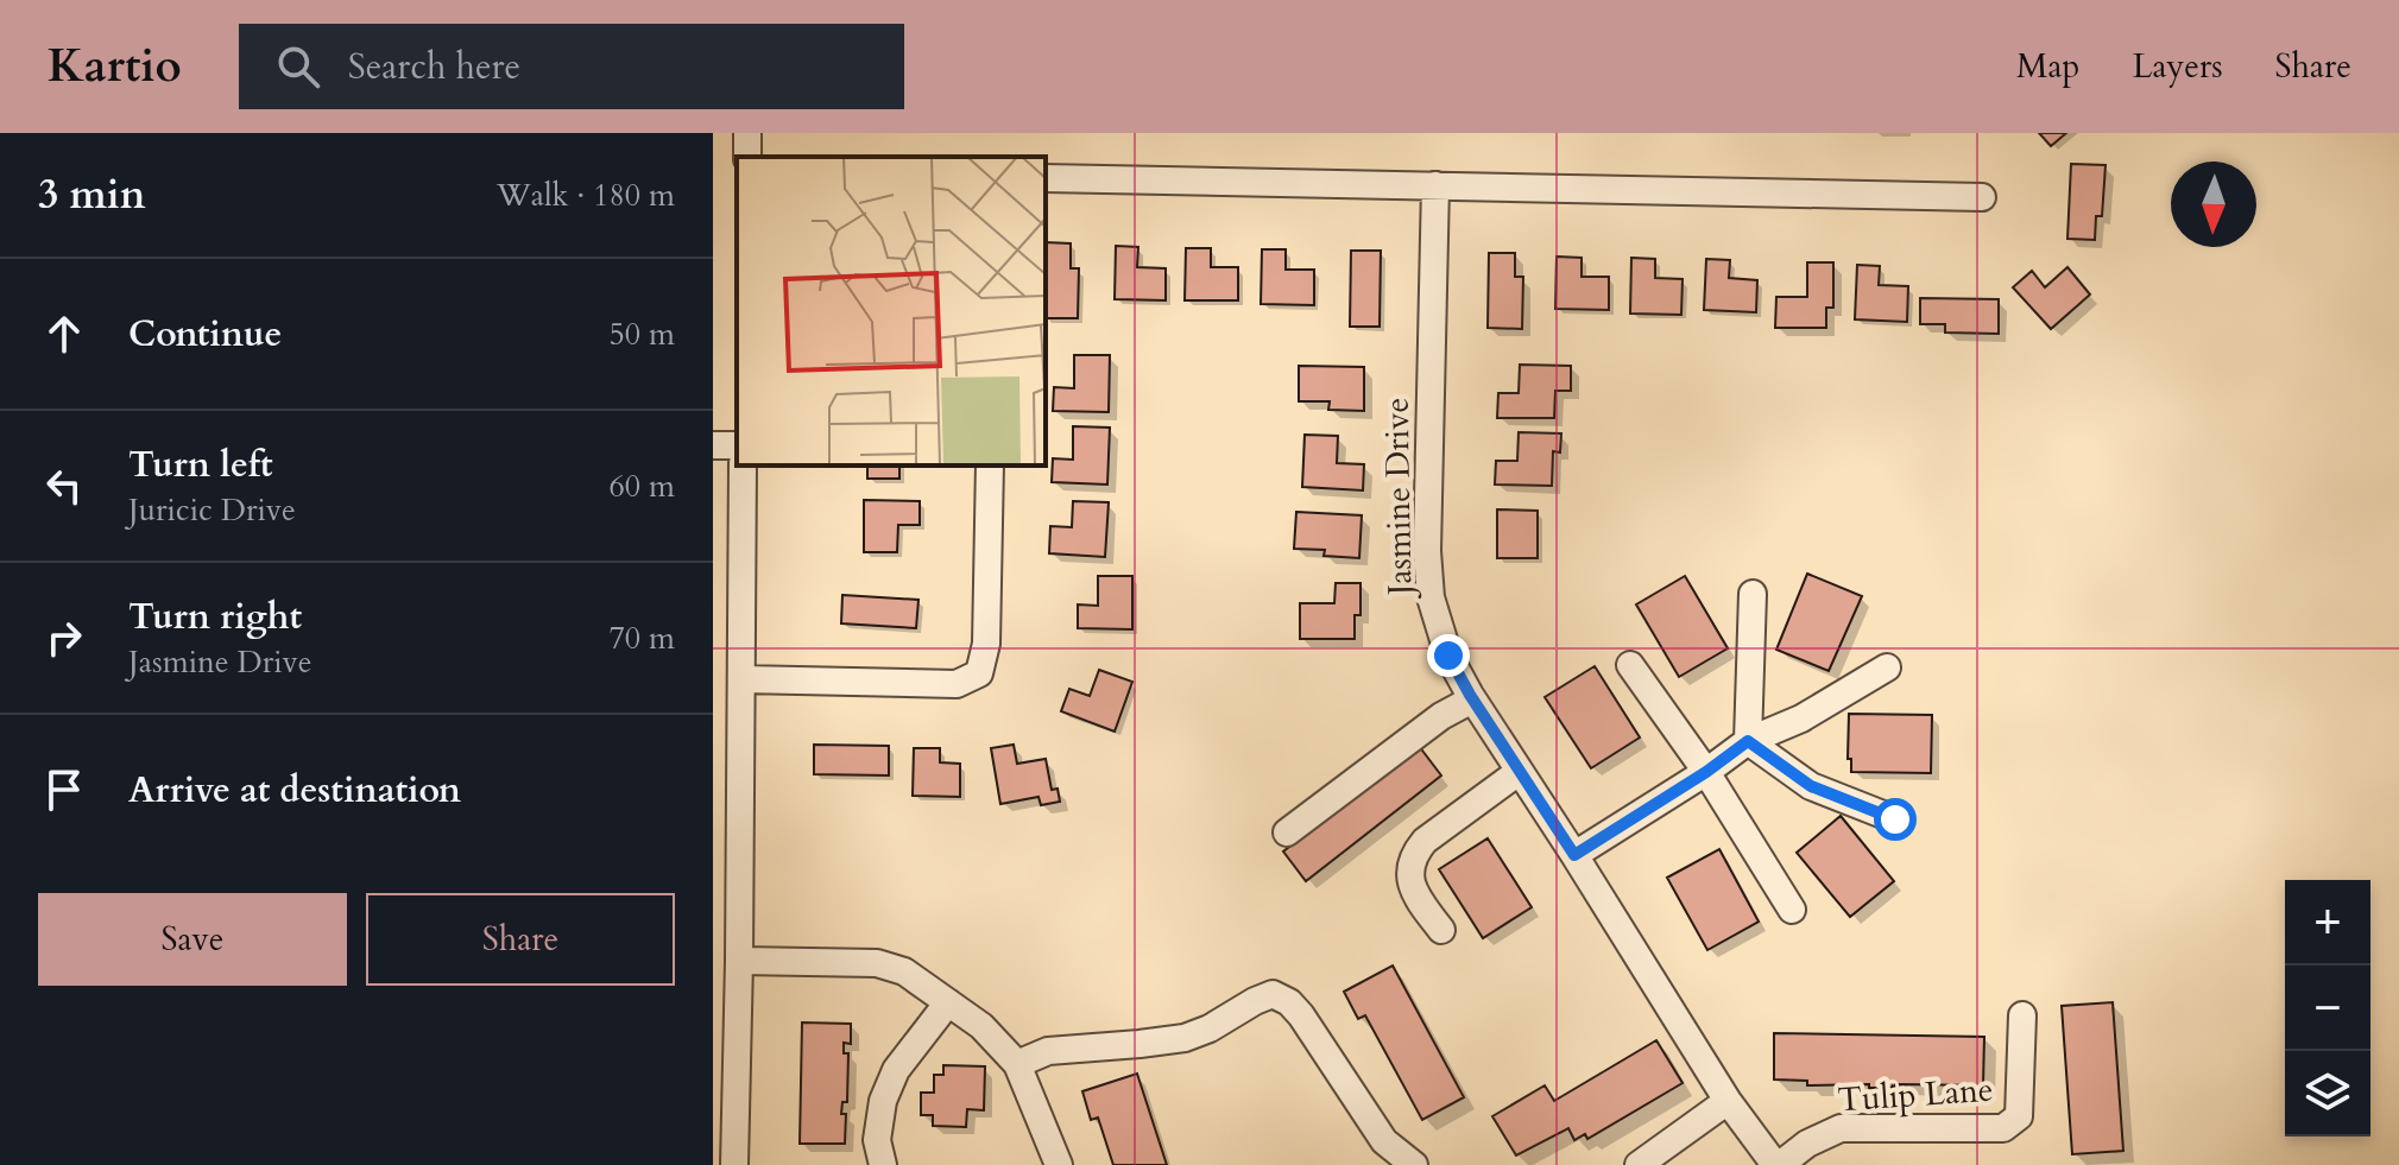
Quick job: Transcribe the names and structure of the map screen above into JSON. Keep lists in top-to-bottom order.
{
  "streets": {
    "street": ["Jasmine Drive", "Tulip Lane"]
  },
  "crossings": [
    ["Jasmine Drive", "Tulip Lane"]
  ],
  "north": "bottom",
  "page": {
    "header": "Kartio",
    "search": "Search here",
    "nav": ["Map", "Layers", "Share"],
    "heading": ["3 min", "Walk · 180 m"],
    "list": [
      ["Continue", "50 m"],
      ["Turn left", "Juricic Drive", "60 m"],
      ["Turn right", "Jasmine Drive", "70 m"],
      "Arrive at destination"
    ],
    "buttons": ["Save", "Share"],
    "map_buttons": ["+", "−"]
  }
}
